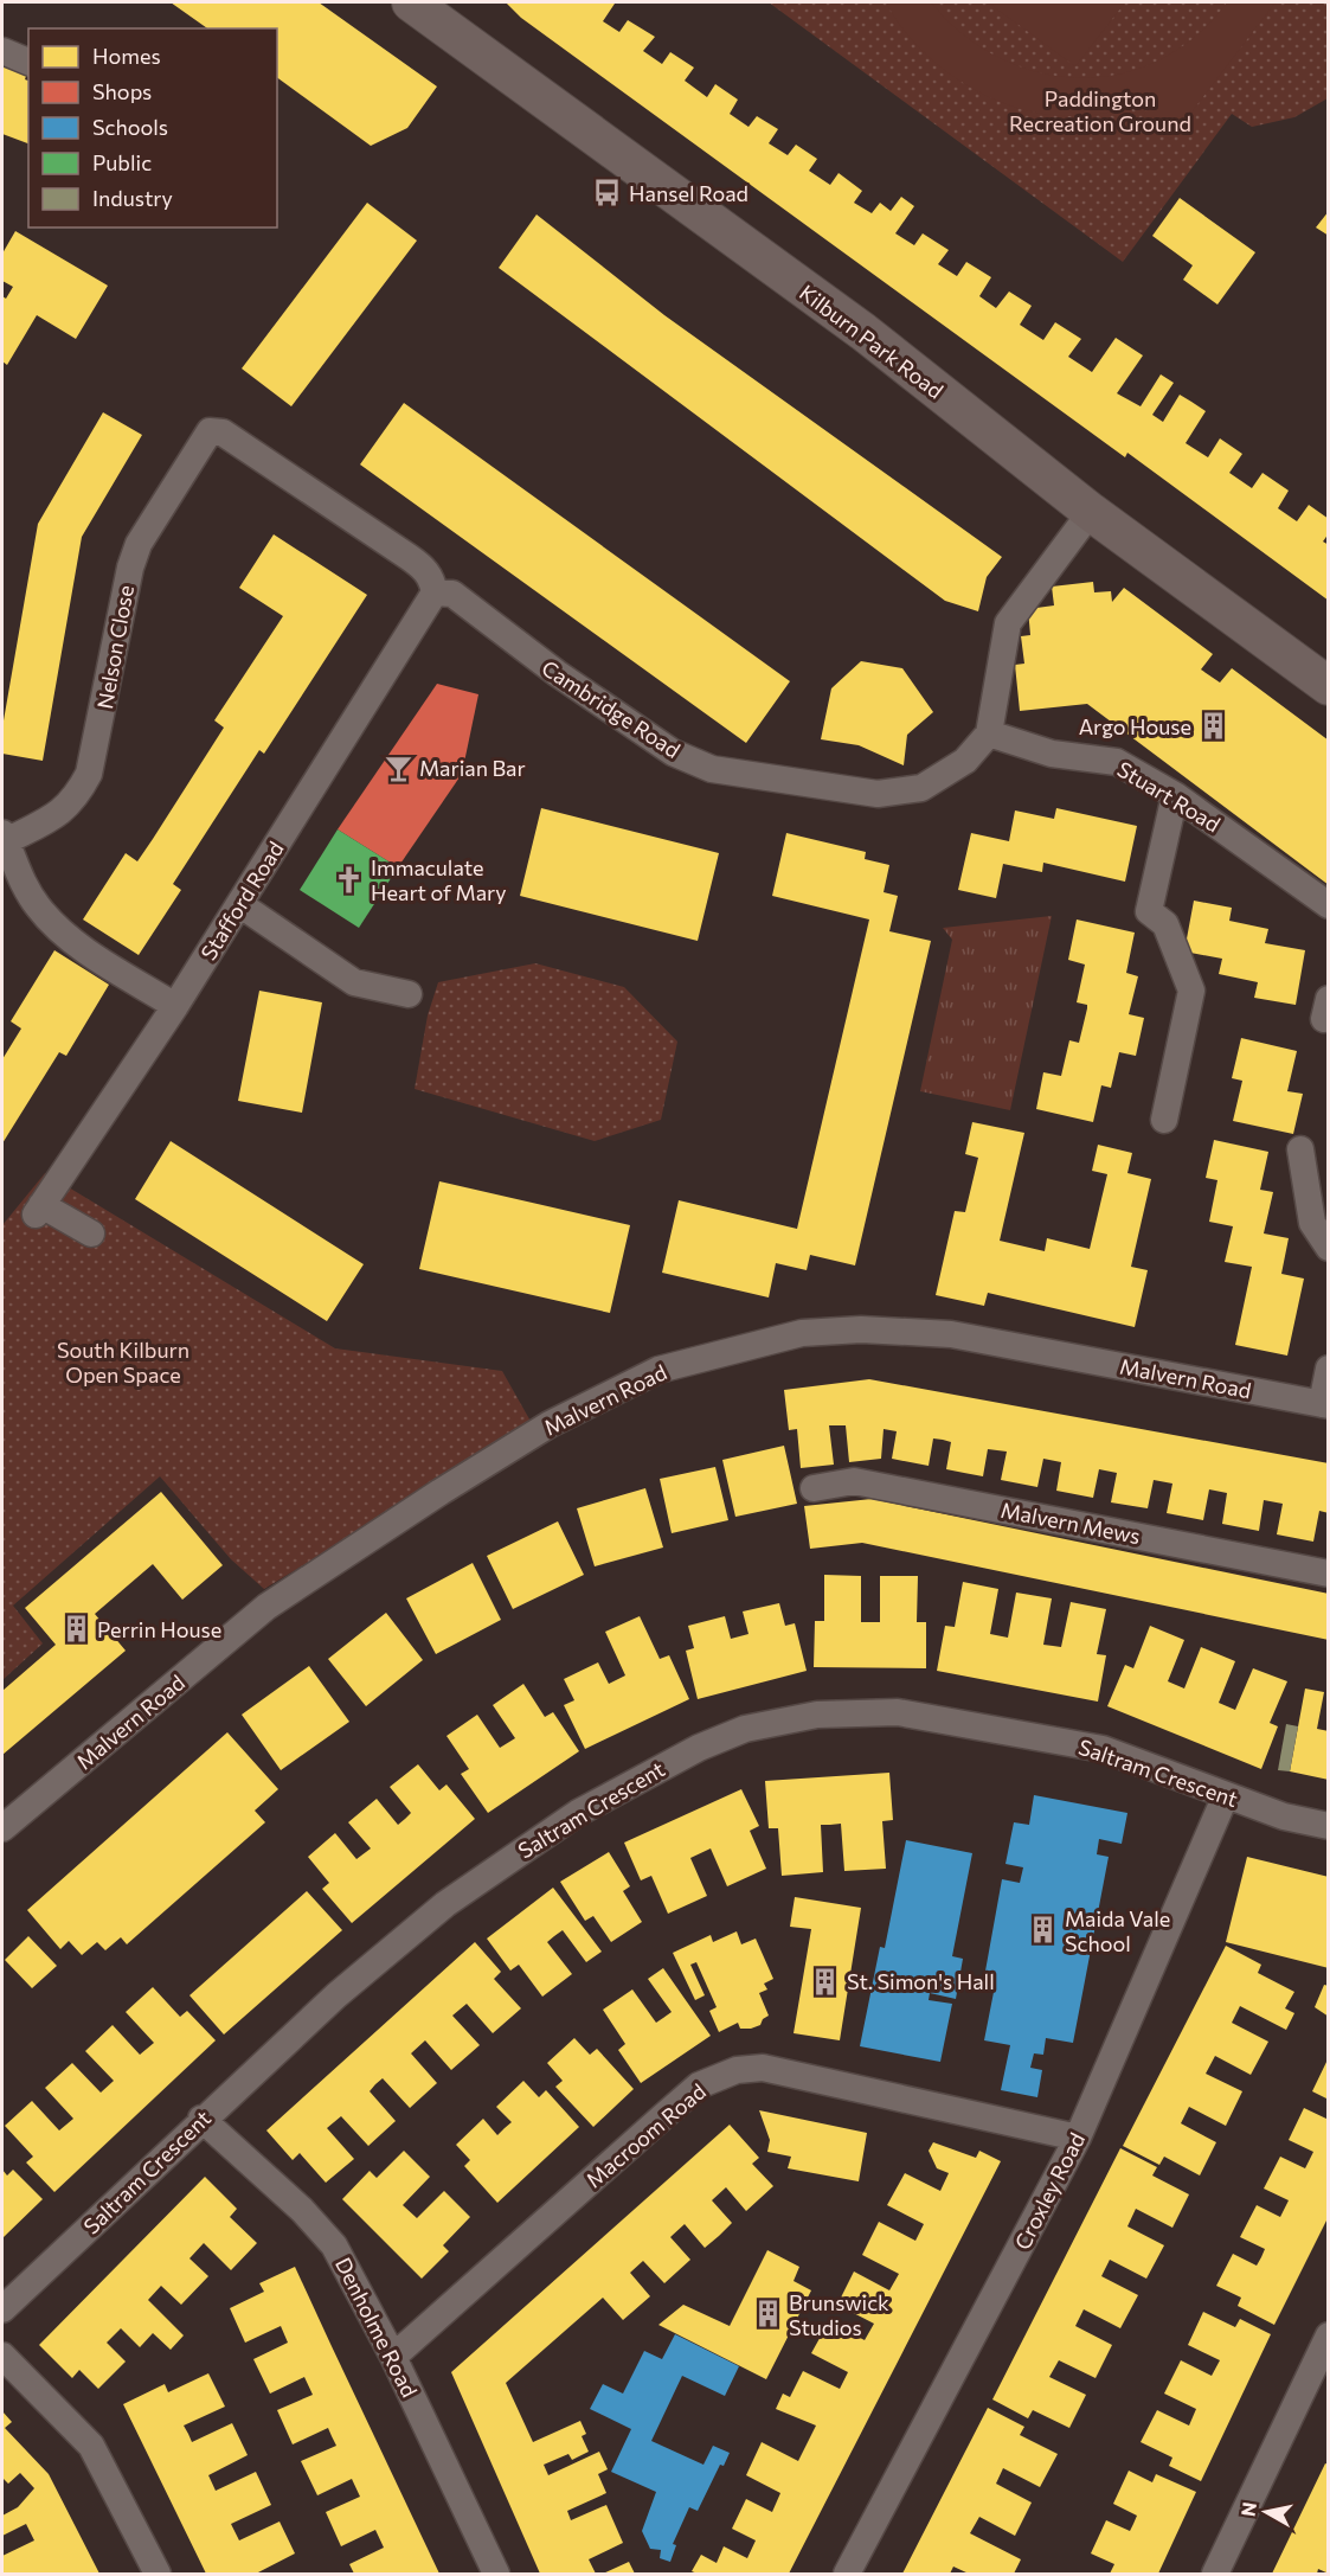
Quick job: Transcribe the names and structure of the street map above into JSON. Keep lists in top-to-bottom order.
{
  "streets": {
    "main road": ["Kilburn Park Road"],
    "street": [
      "Nelson Close",
      "Cambridge Road",
      "Stuart Road",
      "Stafford Road",
      "Malvern Road",
      "Malvern Mews",
      "Saltram Crescent",
      "Macroom Road",
      "Croxley Road",
      "Denholme Road"
    ]
  },
  "crossings": [
    ["Nelson Close", "Cambridge Road"],
    ["Nelson Close", "Stafford Road"],
    ["Cambridge Road", "Stuart Road"],
    ["Cambridge Road", "Stafford Road"],
    ["Saltram Crescent", "Croxley Road"],
    ["Saltram Crescent", "Denholme Road"],
    ["Macroom Road", "Croxley Road"],
    ["Macroom Road", "Denholme Road"]
  ],
  "parks": ["Paddington Recreation Ground", "South Kilburn Open Space"],
  "places": {
    "bus stop": ["Hansel Road"],
    "building": [
      "Argo House",
      "Perrin House",
      "Maida Vale School",
      "St. Simon's Hall",
      "Brunswick Studios"
    ],
    "bar": ["Marian Bar"],
    "church": ["Immaculate Heart of Mary"]
  },
  "legend": [
    "Homes",
    "Shops",
    "Schools",
    "Public",
    "Industry"
  ],
  "north": "left"
}
